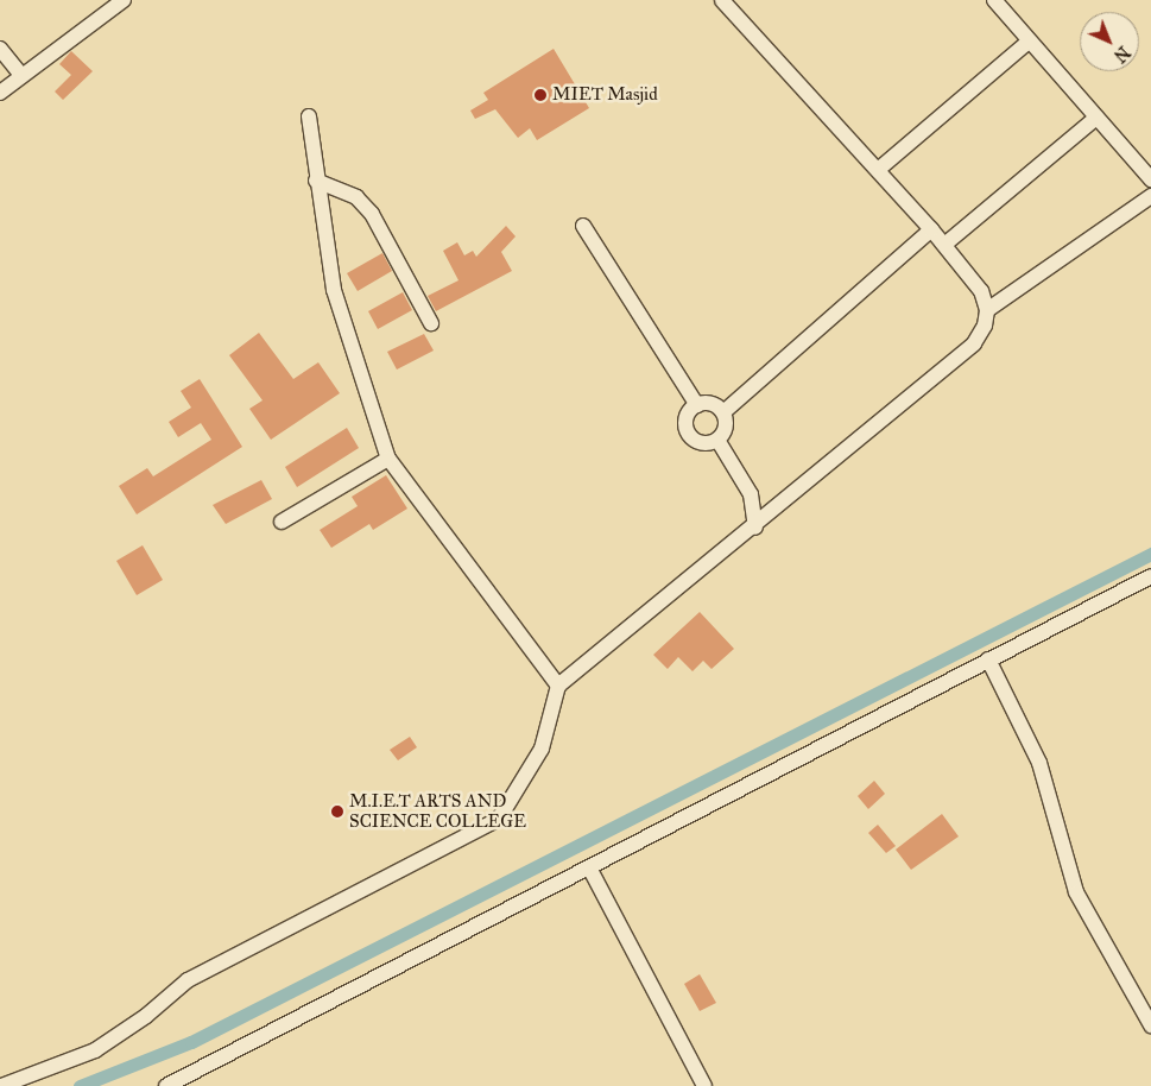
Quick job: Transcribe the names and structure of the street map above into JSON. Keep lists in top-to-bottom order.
{
  "places": ["MIET Masjid", "M.I.E.T ARTS AND SCIENCE COLLEGE"],
  "north": "bottom right"
}
